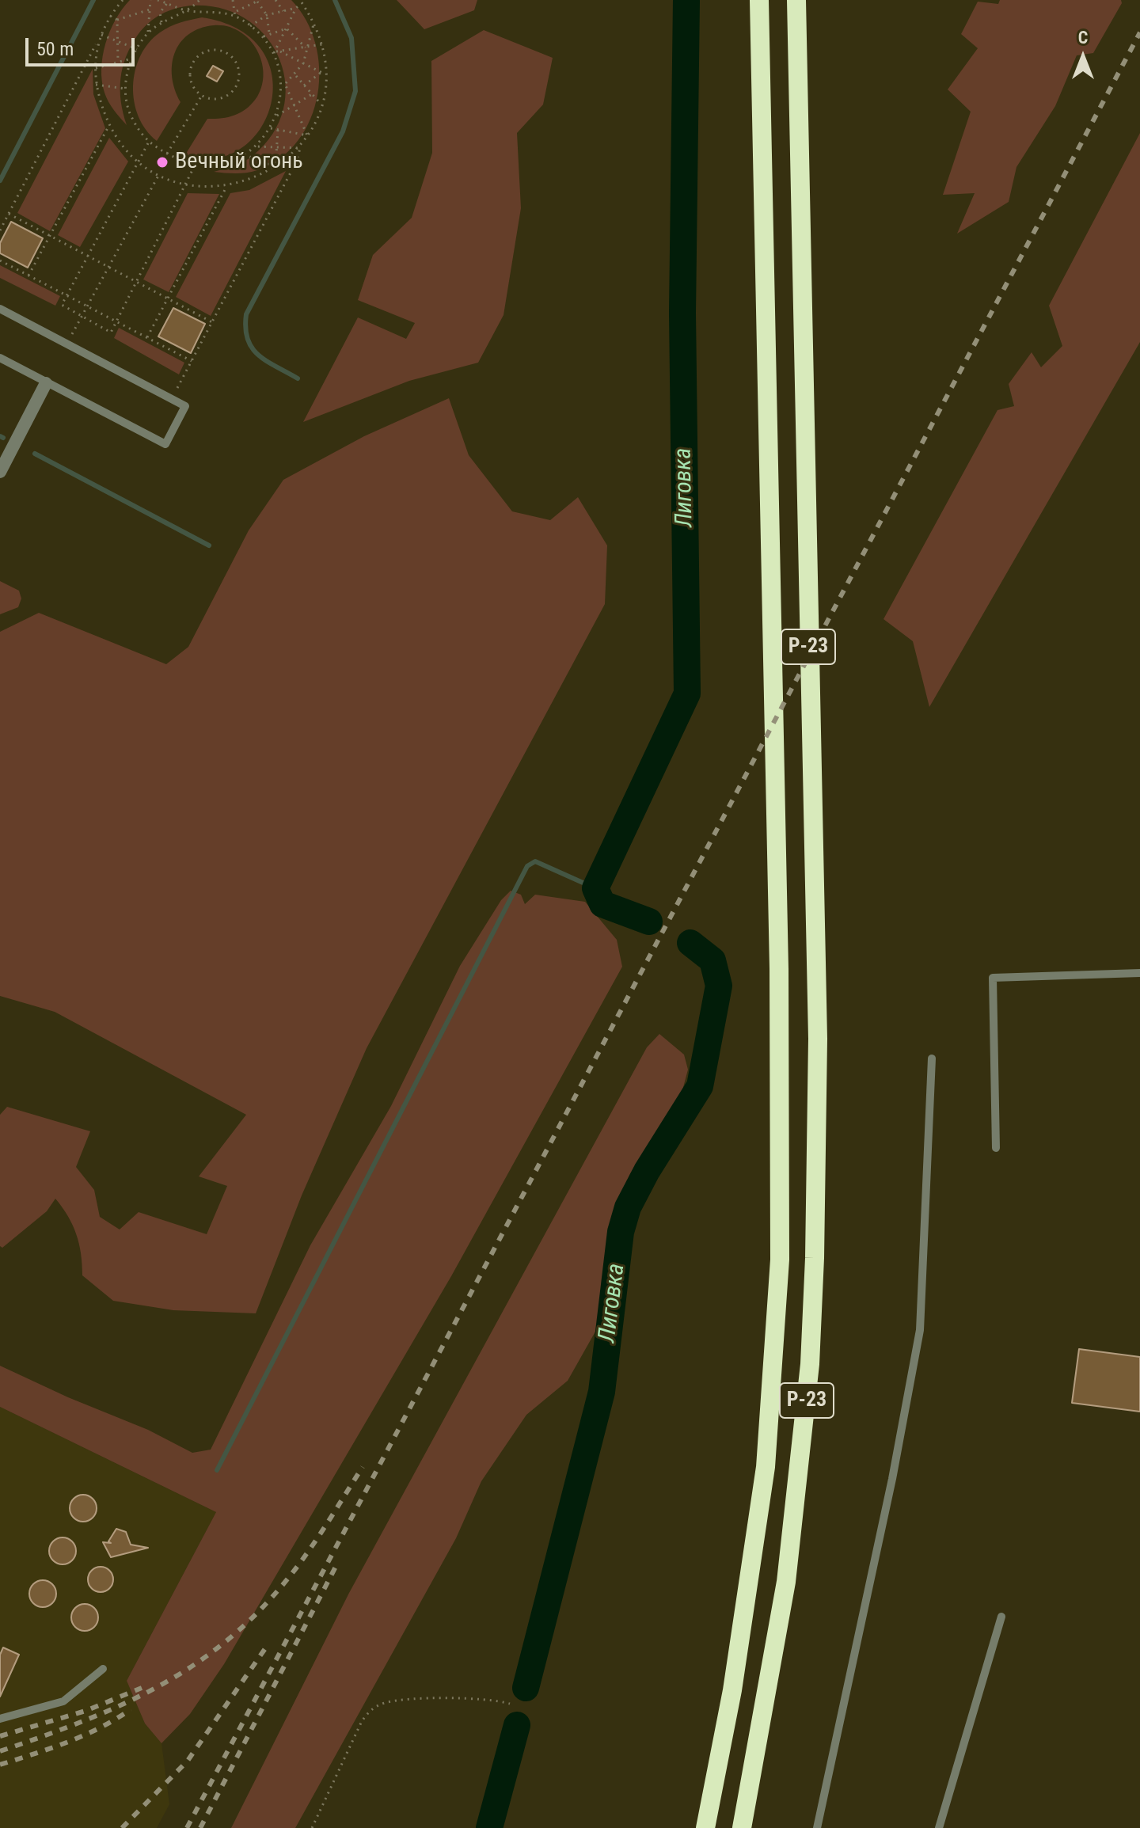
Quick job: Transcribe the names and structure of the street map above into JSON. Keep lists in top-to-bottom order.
{
  "streets": {
    "highway": ["Р-23"]
  },
  "water": ["Лиговка"],
  "places": ["Вечный огонь"],
  "scale_bar": "50 m",
  "north": "top"
}
